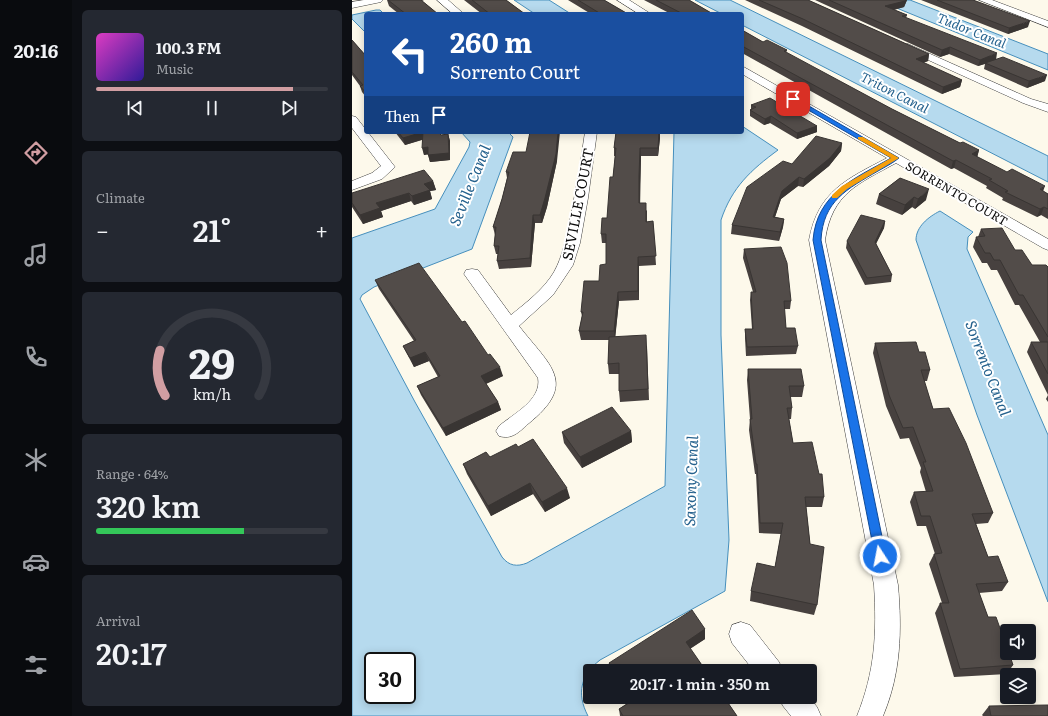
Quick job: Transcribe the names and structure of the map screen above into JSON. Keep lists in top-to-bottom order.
{
  "streets": {
    "street": ["SORRENTO COURT", "SEVILLE COURT"]
  },
  "water": [
    "Tudor Canal",
    "Triton Canal",
    "Seville Canal",
    "Sorrento Canal",
    "Saxony Canal"
  ],
  "page": {
    "tabs": "20:16",
    "turn": ["260 m", "Sorrento Court"],
    "song": ["100.3 FM", "Music"],
    "then": "Then",
    "tile": [
      "Climate",
      ["Range · 64%", "320 km"],
      ["Arrival", "20:17"]
    ],
    "heat": ["−", "21°", "+"],
    "limit": "30",
    "trip": "20:17 · 1 min · 350 m",
    "gauge": ["29", "km/h"]
  }
}
